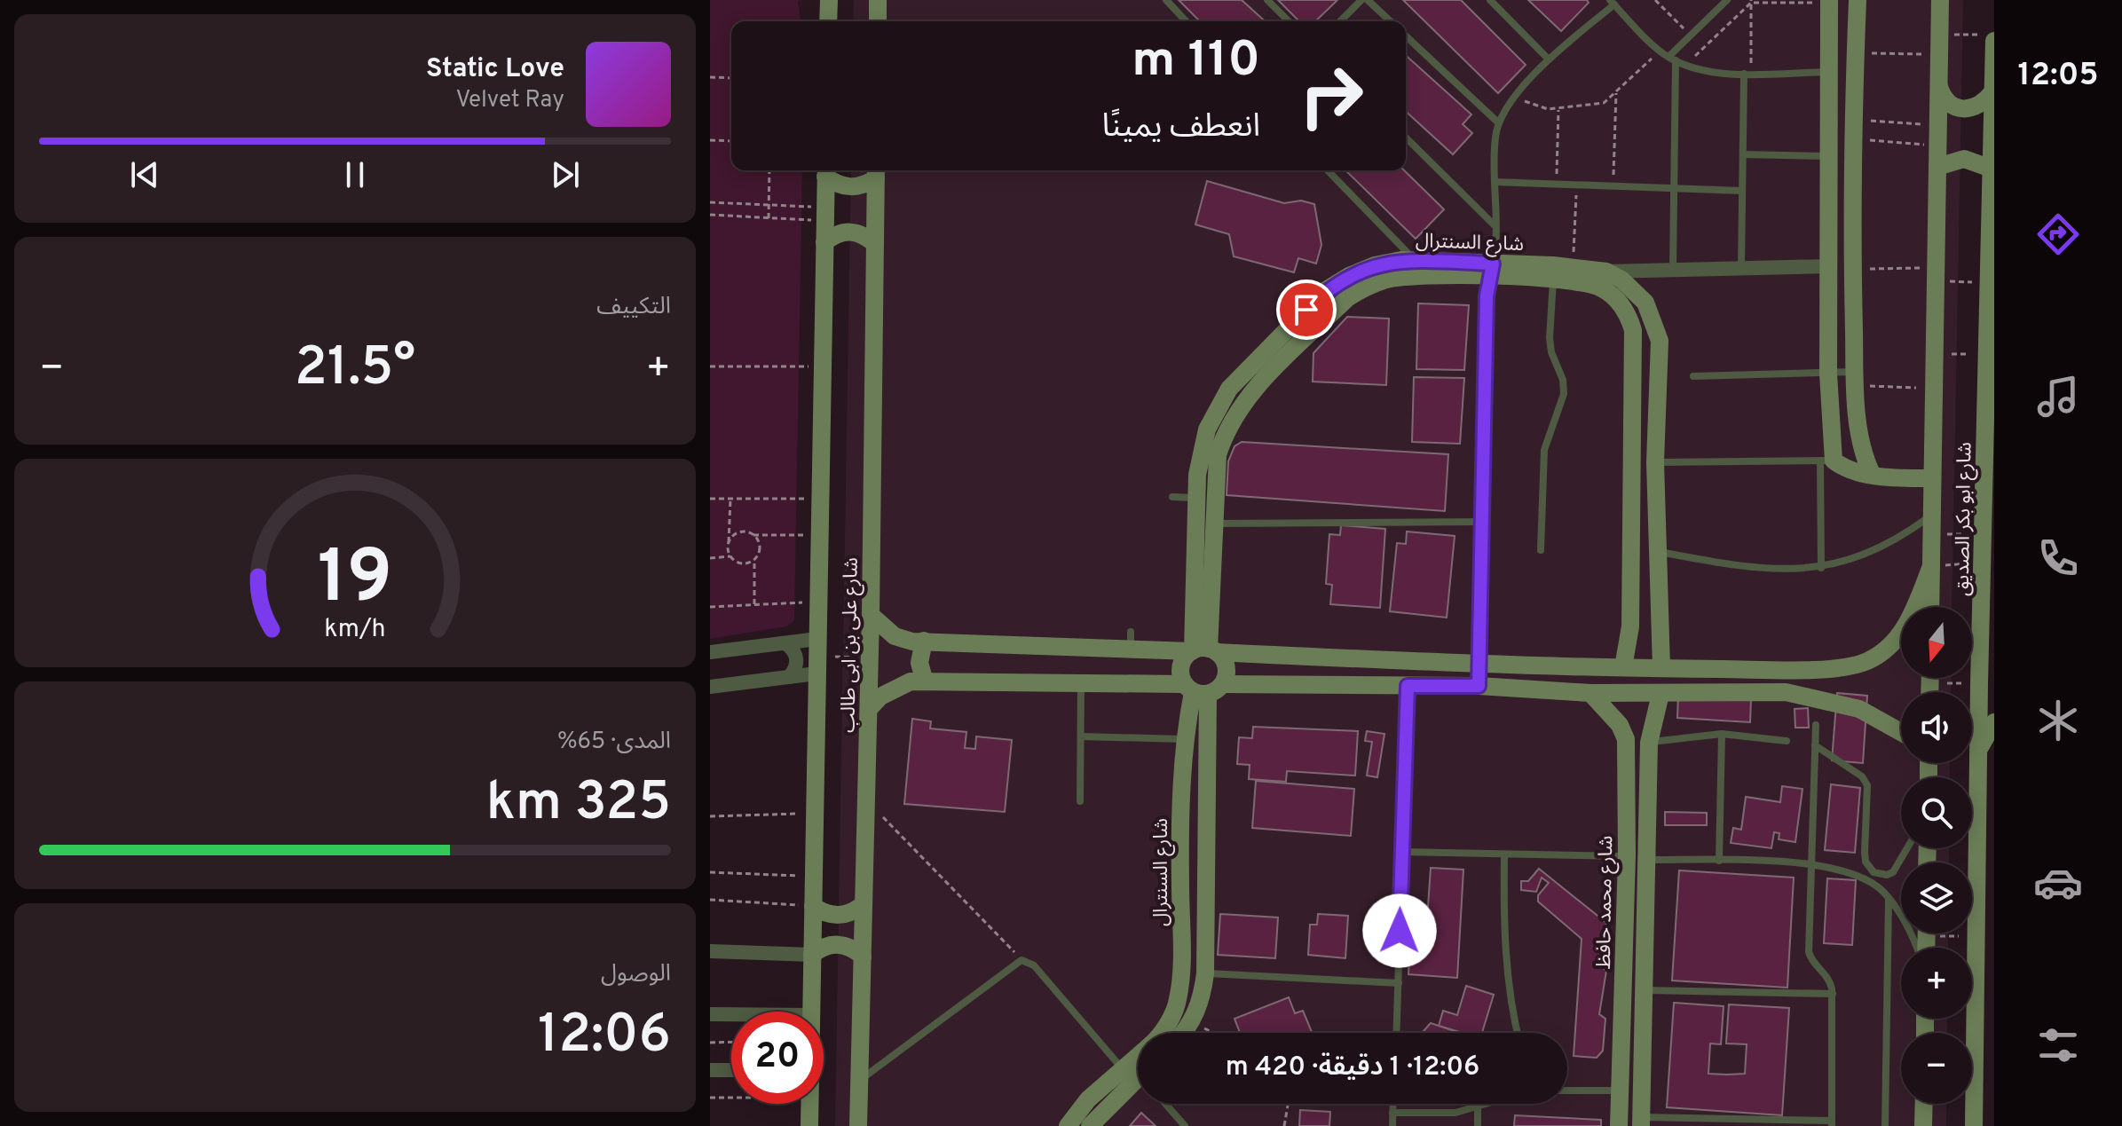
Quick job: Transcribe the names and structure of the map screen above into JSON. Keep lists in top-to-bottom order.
{
  "streets": {
    "street": [
      "شارع السنترال",
      "شارع ابو بكر الصديق",
      "شارع على بن ابى طالب",
      "شارع محمد حافظ"
    ]
  },
  "north": "bottom",
  "page": {
    "tabs": "12:05",
    "turn": ["110 m", "انعطف يمينًا"],
    "song": ["Static Love", "Velvet Ray"],
    "tile": [
      "التكييف",
      ["المدى · 65%", "325 km"],
      ["الوصول", "12:06"]
    ],
    "heat": ["−", "21.5°", "+"],
    "map_buttons": ["+", "−"],
    "limit": "20",
    "trip": "12:06 · 1 دقيقة · 420 m",
    "gauge": ["19", "km/h"]
  }
}
